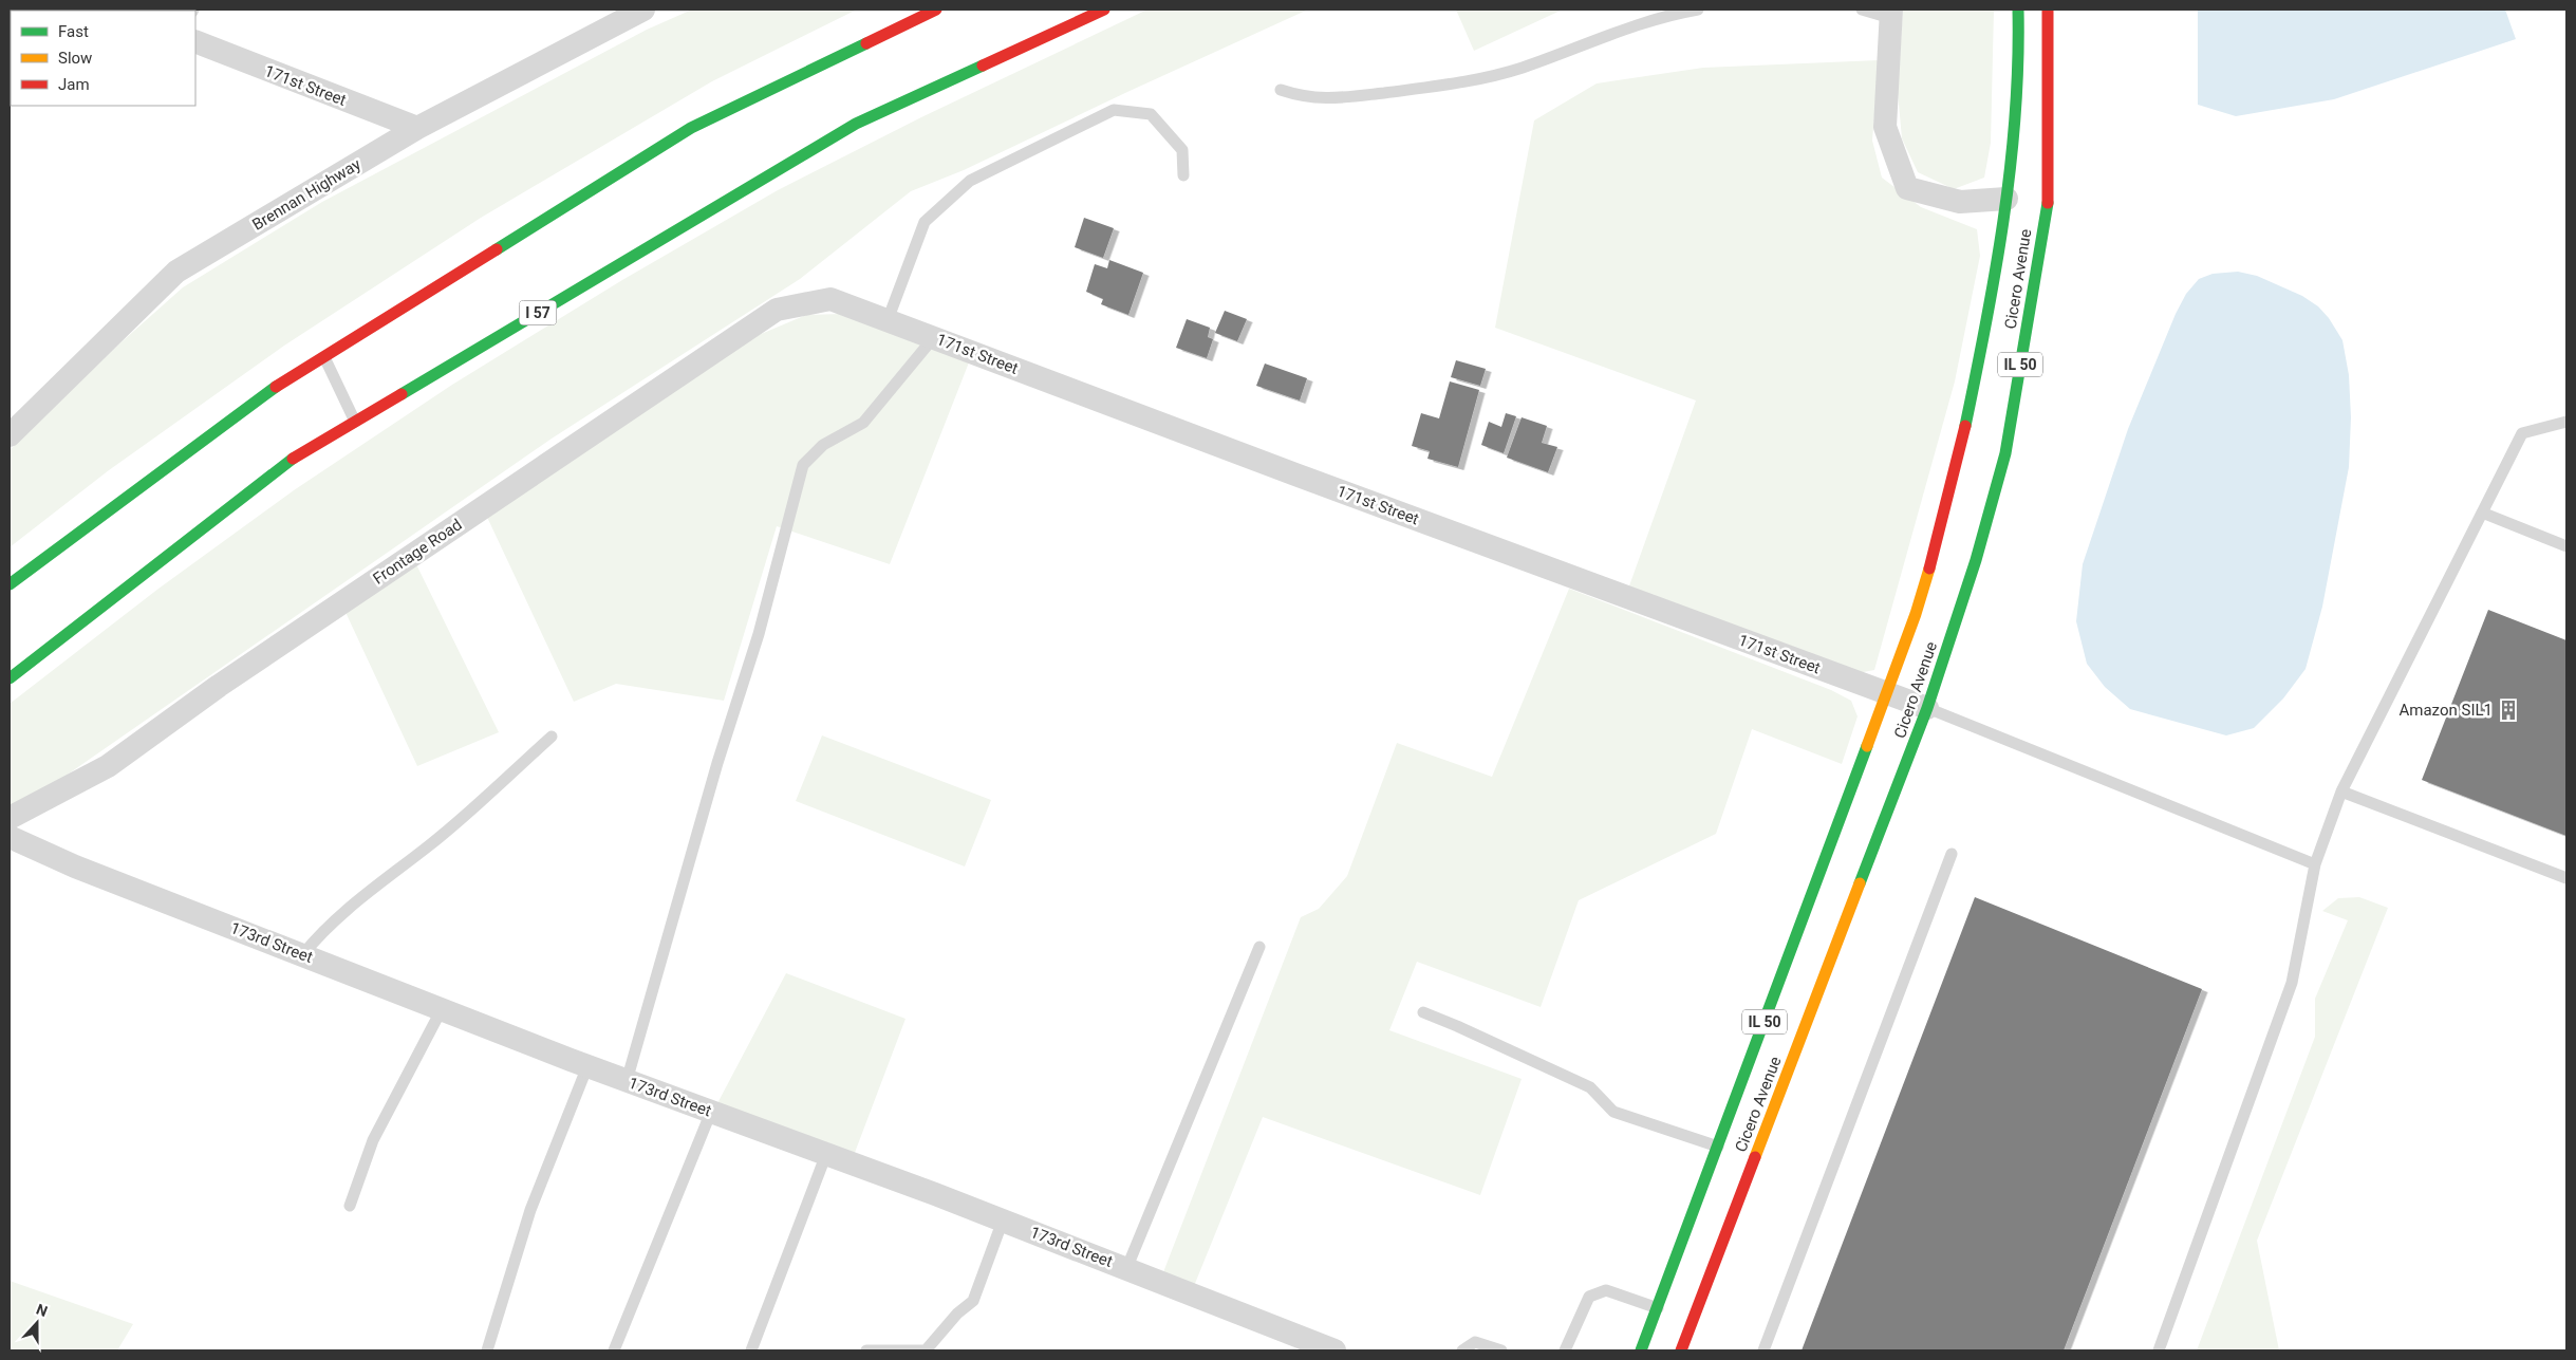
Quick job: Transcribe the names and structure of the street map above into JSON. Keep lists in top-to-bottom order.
{
  "streets": {
    "main road": ["Cicero Avenue", "I 57", "IL 50"],
    "street": [
      "171st Street",
      "Brennan Highway",
      "Frontage Road",
      "173rd Street"
    ]
  },
  "crossings": [
    ["171st Street", "Brennan Highway"],
    ["171st Street", "Cicero Avenue"],
    ["171st Street", "Frontage Road"]
  ],
  "places": {
    "building": ["Amazon SIL1"]
  },
  "legend": ["Fast", "Slow", "Jam"],
  "north": "top"
}
